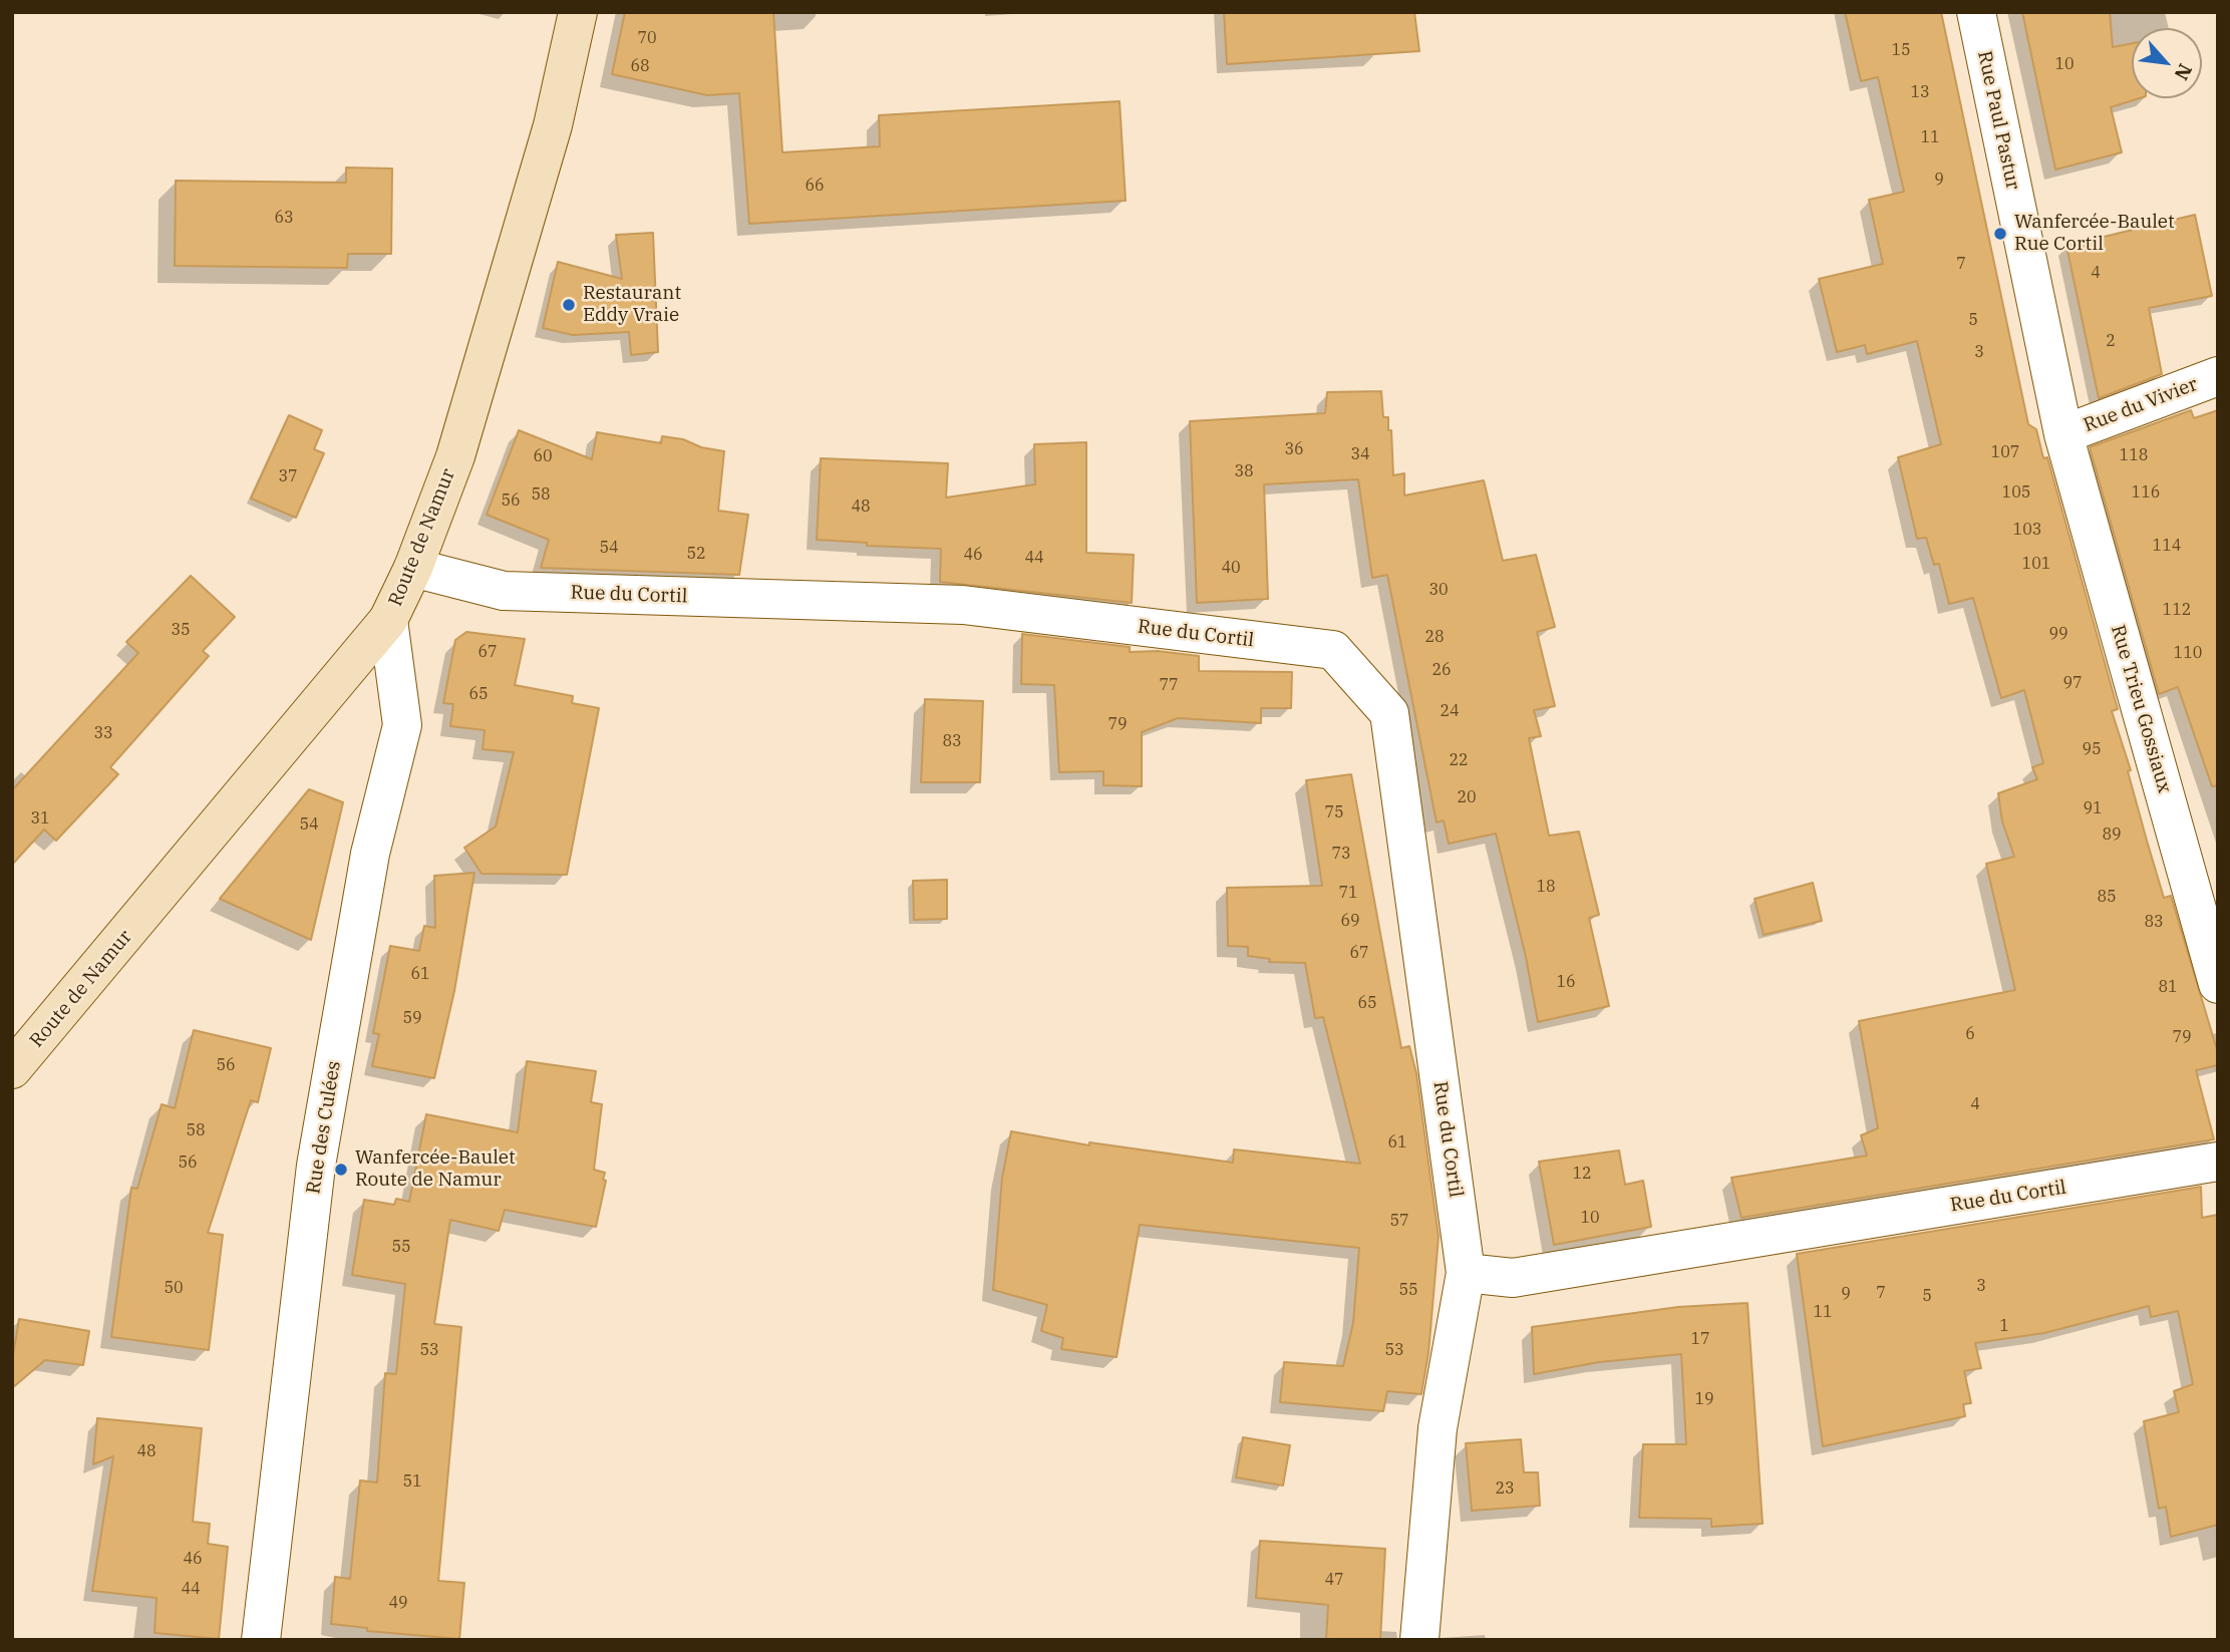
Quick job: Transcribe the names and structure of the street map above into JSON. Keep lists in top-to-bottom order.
{
  "streets": {
    "main road": ["Route de Namur"],
    "street": [
      "Rue Paul Pastur",
      "Rue du Vivier",
      "Rue du Cortil",
      "Rue Trieu Gossiaux",
      "Rue des Culées"
    ]
  },
  "crossings": [
    ["Rue Paul Pastur", "Rue du Vivier"],
    ["Rue Paul Pastur", "Rue Trieu Gossiaux"],
    ["Rue du Vivier", "Rue Trieu Gossiaux"],
    ["Route de Namur", "Rue du Cortil"],
    ["Route de Namur", "Rue des Culées"]
  ],
  "places": ["Wanfercée-Baulet Rue Cortil", "Restaurant Eddy Vraie", "Wanfercée-Baulet Route de Namur"],
  "house_numbers": [
    "70",
    "15",
    "10",
    "68",
    "13",
    "11",
    "9",
    "66",
    "63",
    "7",
    "4",
    "5",
    "2",
    "3",
    "36",
    "107",
    "34",
    "118",
    "60",
    "38",
    "37",
    "105",
    "116",
    "58",
    "56",
    "48",
    "103",
    "114",
    "54",
    "52",
    "46",
    "44",
    "101",
    "40",
    "30",
    "112",
    "35",
    "99",
    "28",
    "67",
    "110",
    "26",
    "97",
    "77",
    "65",
    "24",
    "79",
    "33",
    "83",
    "95",
    "22",
    "20",
    "91",
    "75",
    "31",
    "54",
    "89",
    "73",
    "18",
    "71",
    "85",
    "69",
    "83",
    "67",
    "61",
    "16",
    "81",
    "65",
    "59",
    "6",
    "79",
    "56",
    "4",
    "58",
    "61",
    "56",
    "12",
    "10",
    "57",
    "55",
    "3",
    "50",
    "55",
    "7",
    "9",
    "5",
    "11",
    "1",
    "17",
    "53",
    "53",
    "19",
    "48",
    "51",
    "23",
    "46",
    "47",
    "44",
    "49"
  ],
  "north": "bottom right"
}
